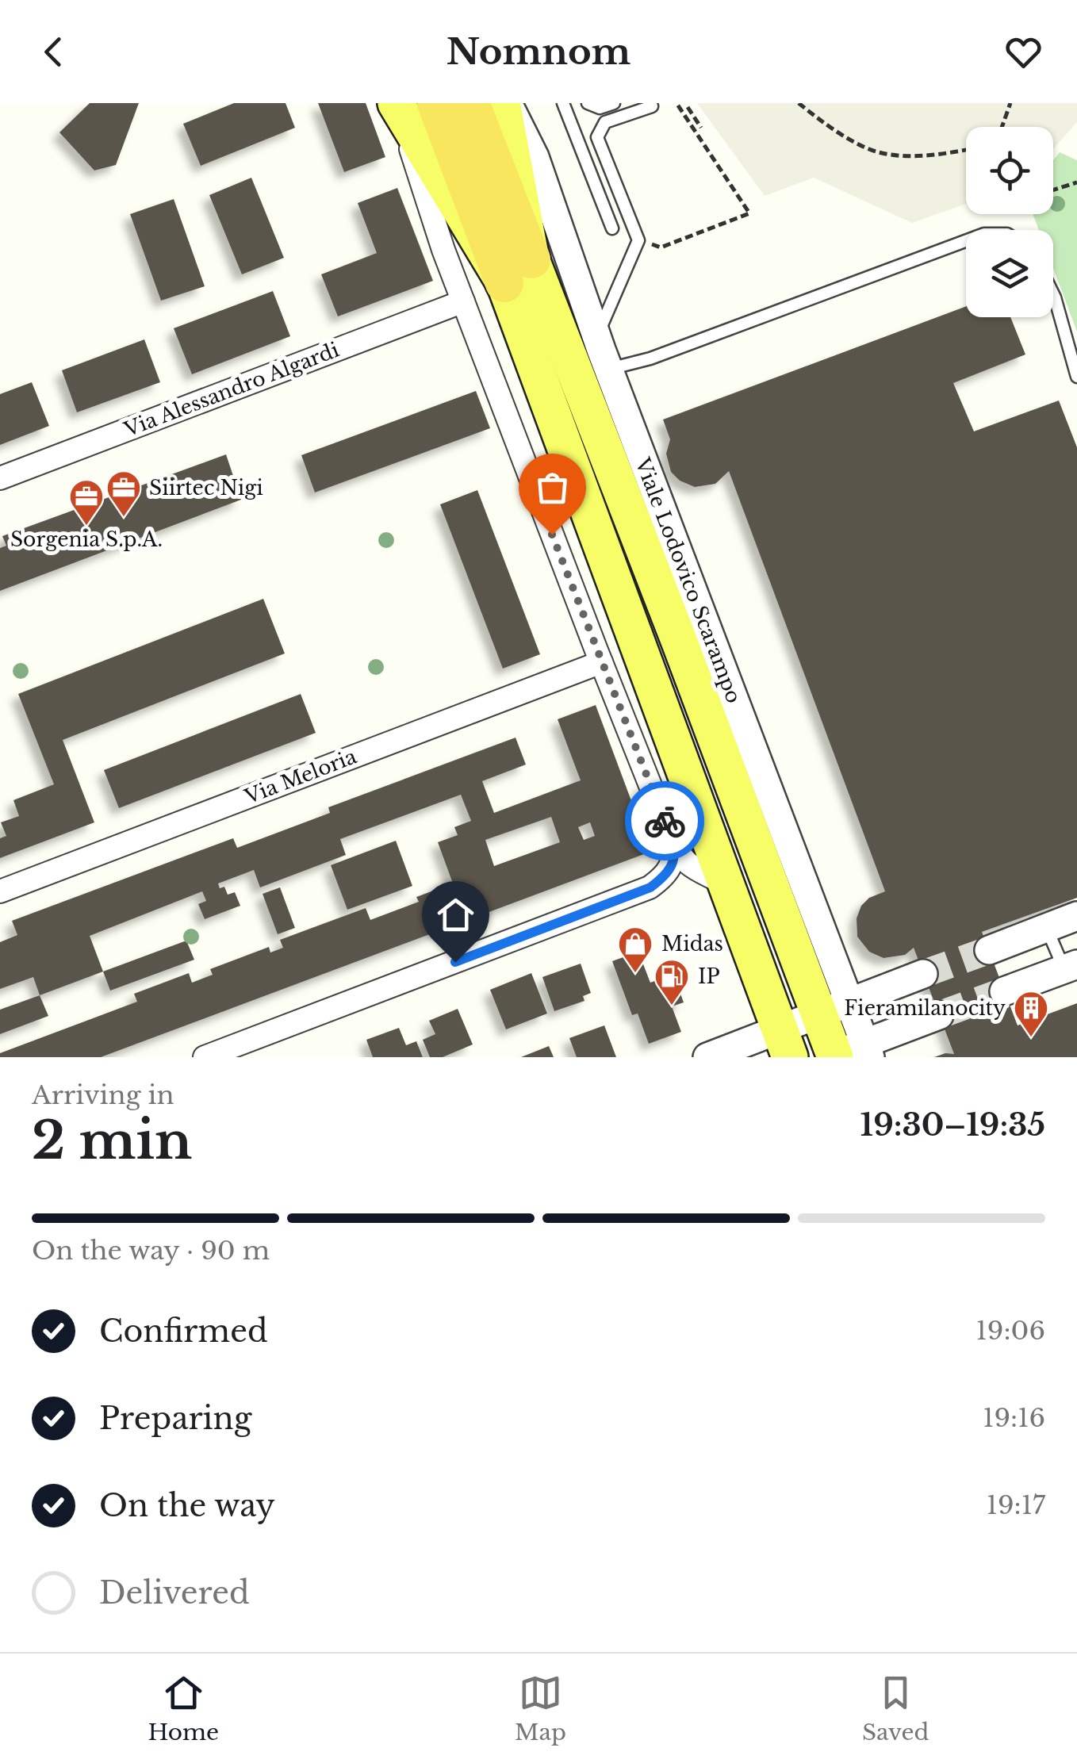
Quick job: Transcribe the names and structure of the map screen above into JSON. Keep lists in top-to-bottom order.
{
  "streets": {
    "highway": ["Viale Lodovico Scarampo"],
    "street": ["Via Alessandro Algardi", "Via Meloria"]
  },
  "places": {
    "office": ["Siirtec Nigi", "Sorgenia S.p.A."],
    "shop": ["Midas"],
    "fuel station": ["IP"],
    "building": ["Fieramilanocity"]
  },
  "page": {
    "header": "Nomnom",
    "heading": ["2 min", "Arriving in", "19:30–19:35"],
    "bar": "On the way · 90 m",
    "list": [
      ["Confirmed", "19:06"],
      ["Preparing", "19:16"],
      ["On the way", "19:17"],
      "Delivered"
    ],
    "tabs": ["Home", "Map", "Saved"]
  }
}
